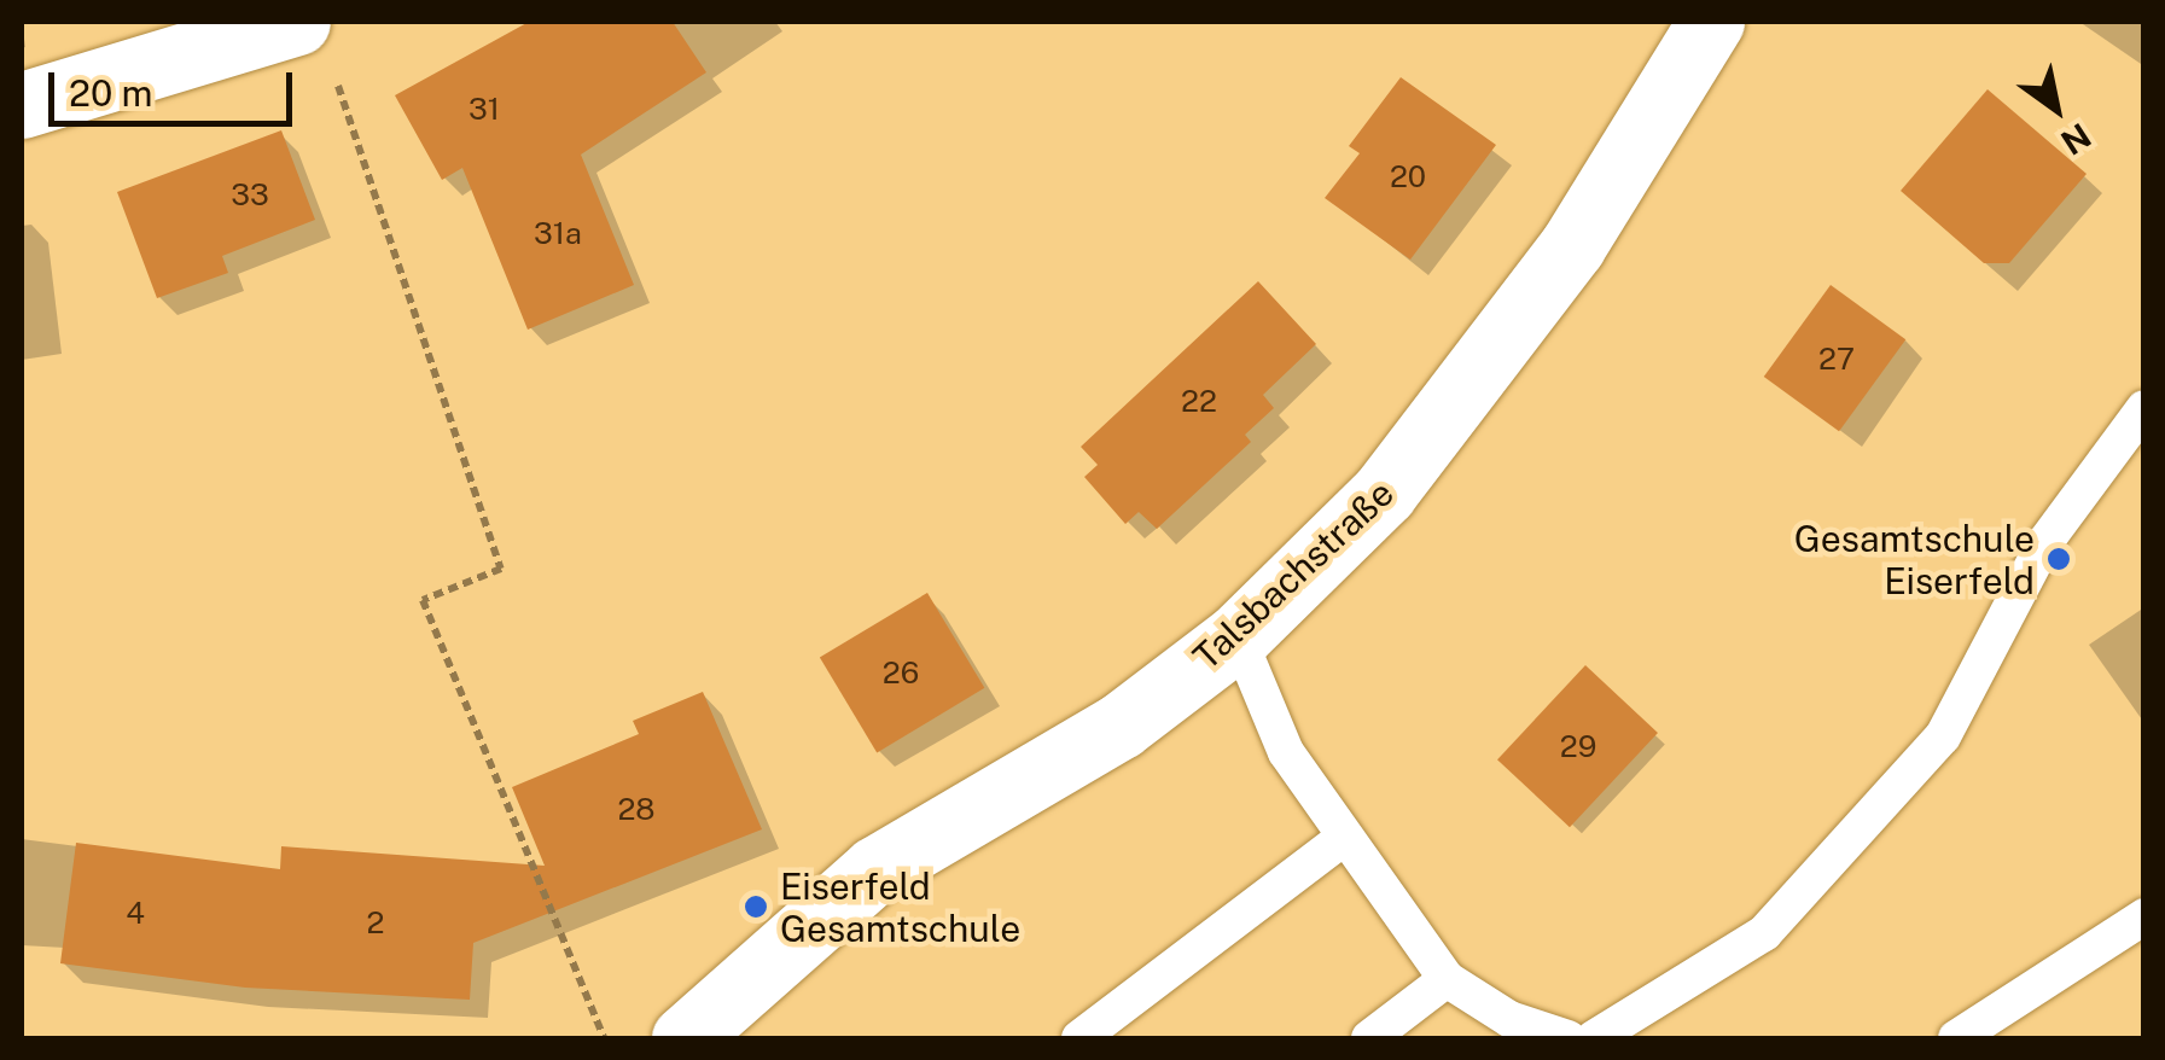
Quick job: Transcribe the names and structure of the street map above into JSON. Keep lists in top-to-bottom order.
{
  "streets": {
    "street": ["Talsbachstraße"]
  },
  "places": ["Gesamtschule Eiserfeld", "Eiserfeld Gesamtschule"],
  "house_numbers": [
    "31",
    "20",
    "33",
    "31a",
    "27",
    "22",
    "26",
    "29",
    "28",
    "4",
    "2"
  ],
  "scale_bar": "20 m",
  "north": "bottom right"
}
